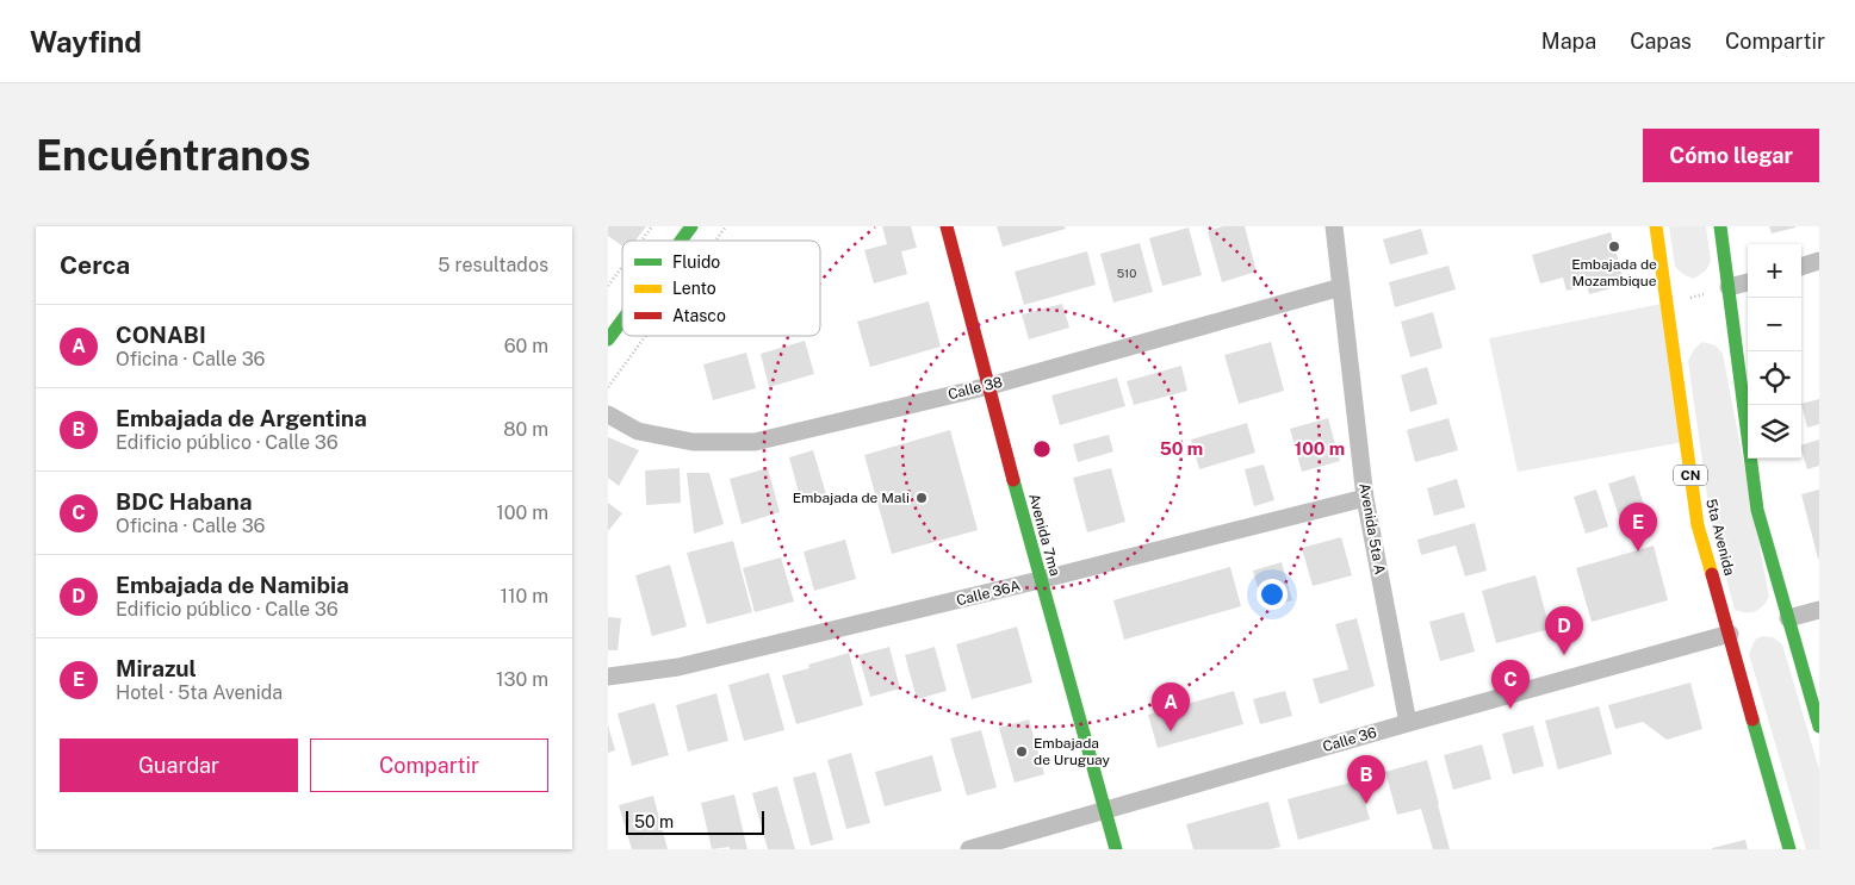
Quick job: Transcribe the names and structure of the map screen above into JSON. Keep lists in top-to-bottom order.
{
  "streets": {
    "main road": ["CN", "Avenida 7ma", "5ta Avenida"],
    "street": [
      "Calle 38",
      "Avenida 5ta A",
      "Calle 36A",
      "Calle 36"
    ]
  },
  "crossings": [
    ["Calle 38", "Avenida 5ta A"],
    ["Calle 38", "Avenida 7ma"],
    ["Avenida 5ta A", "Calle 36A"],
    ["Avenida 5ta A", "Calle 36"],
    ["Avenida 7ma", "Calle 36A"],
    ["Avenida 7ma", "Calle 36"],
    ["5ta Avenida", "Calle 36"]
  ],
  "places": ["Embajada de Mozambique", "Embajada de Mali", "Embajada de Uruguay"],
  "house_numbers": ["510"],
  "legend": ["Fluido", "Lento", "Atasco"],
  "scale_bar": "50 m",
  "page": {
    "header": "Wayfind",
    "nav": ["Mapa", "Capas", "Compartir"],
    "buttons": [
      "Cómo llegar",
      ["Guardar", "Compartir"]
    ],
    "title": "Encuéntranos",
    "heading": ["Cerca", "5 resultados"],
    "map_buttons": ["+", "−"],
    "list": [
      {
        "mark": "A",
        "name": "CONABI",
        "note": "Oficina · Calle 36",
        "value": "60 m"
      },
      {
        "mark": "B",
        "name": "Embajada de Argentina",
        "note": "Edificio público · Calle 36",
        "value": "80 m"
      },
      {
        "mark": "C",
        "name": "BDC Habana",
        "note": "Oficina · Calle 36",
        "value": "100 m"
      },
      {
        "mark": "D",
        "name": "Embajada de Namibia",
        "note": "Edificio público · Calle 36",
        "value": "110 m"
      },
      {
        "mark": "E",
        "name": "Mirazul",
        "note": "Hotel · 5ta Avenida",
        "value": "130 m"
      }
    ],
    "pins": [
      "E",
      "D",
      "C",
      "A",
      "B"
    ],
    "scale": "50 m"
  },
  "rings": ["50 m", "100 m"]
}
